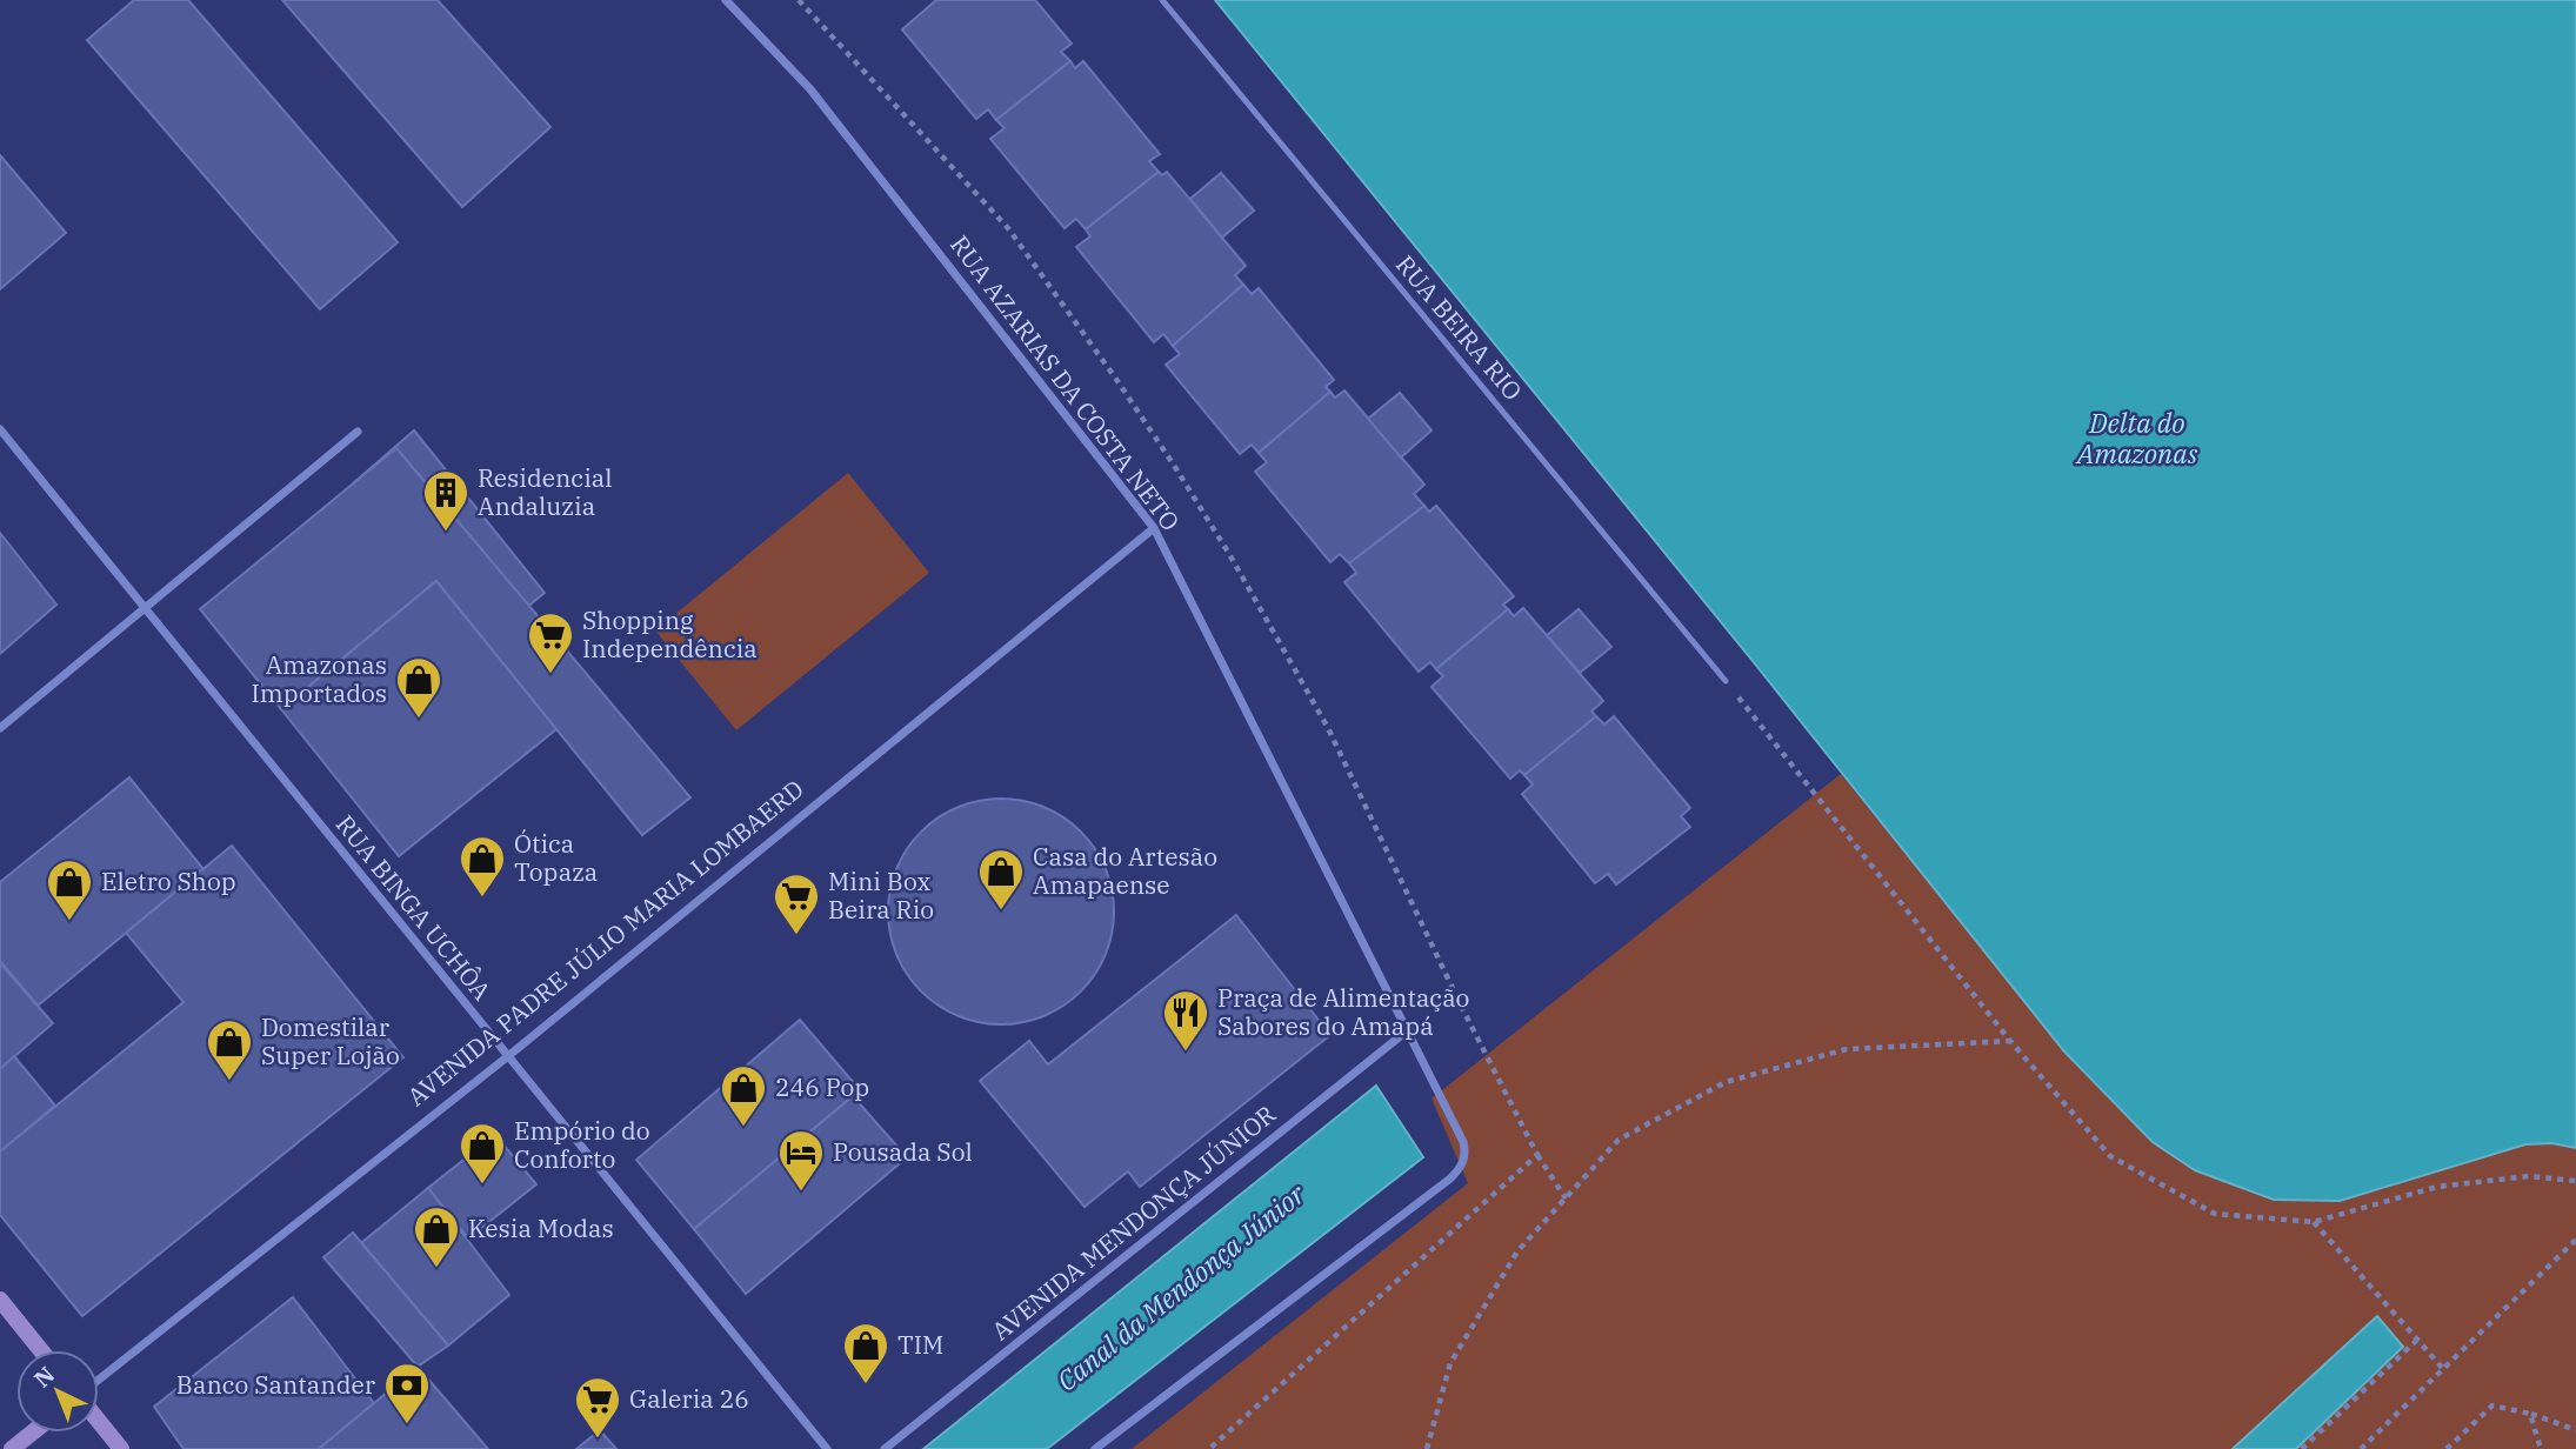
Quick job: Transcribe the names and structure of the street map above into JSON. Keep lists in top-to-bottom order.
{
  "streets": {
    "street": [
      "RUA AZARIAS DA COSTA NETO",
      "RUA BINGA UCHÔA",
      "AVENIDA PADRE JÚLIO MARIA LOMBAERD",
      "AVENIDA MENDONÇA JÚNIOR"
    ],
    "lane": ["RUA BEIRA RIO"]
  },
  "crossings": [
    ["RUA AZARIAS DA COSTA NETO", "AVENIDA PADRE JÚLIO MARIA LOMBAERD"],
    ["RUA AZARIAS DA COSTA NETO", "AVENIDA MENDONÇA JÚNIOR"],
    ["RUA BINGA UCHÔA", "AVENIDA PADRE JÚLIO MARIA LOMBAERD"]
  ],
  "water": ["Delta do Amazonas", "Canal da Mendonça Júnior"],
  "places": {
    "building": ["Residencial Andaluzia"],
    "supermarket": ["Shopping Independência", "Mini Box Beira Rio", "Galeria 26"],
    "shop": [
      "Amazonas Importados",
      "Ótica Topaza",
      "Casa do Artesão Amapaense",
      "Eletro Shop",
      "Domestilar Super Lojão",
      "246 Pop",
      "Empório do Conforto",
      "Kesia Modas",
      "TIM"
    ],
    "restaurant": ["Praça de Alimentação Sabores do Amapá"],
    "hotel": ["Pousada Sol"],
    "bank": ["Banco Santander"]
  },
  "north": "top left"
}
